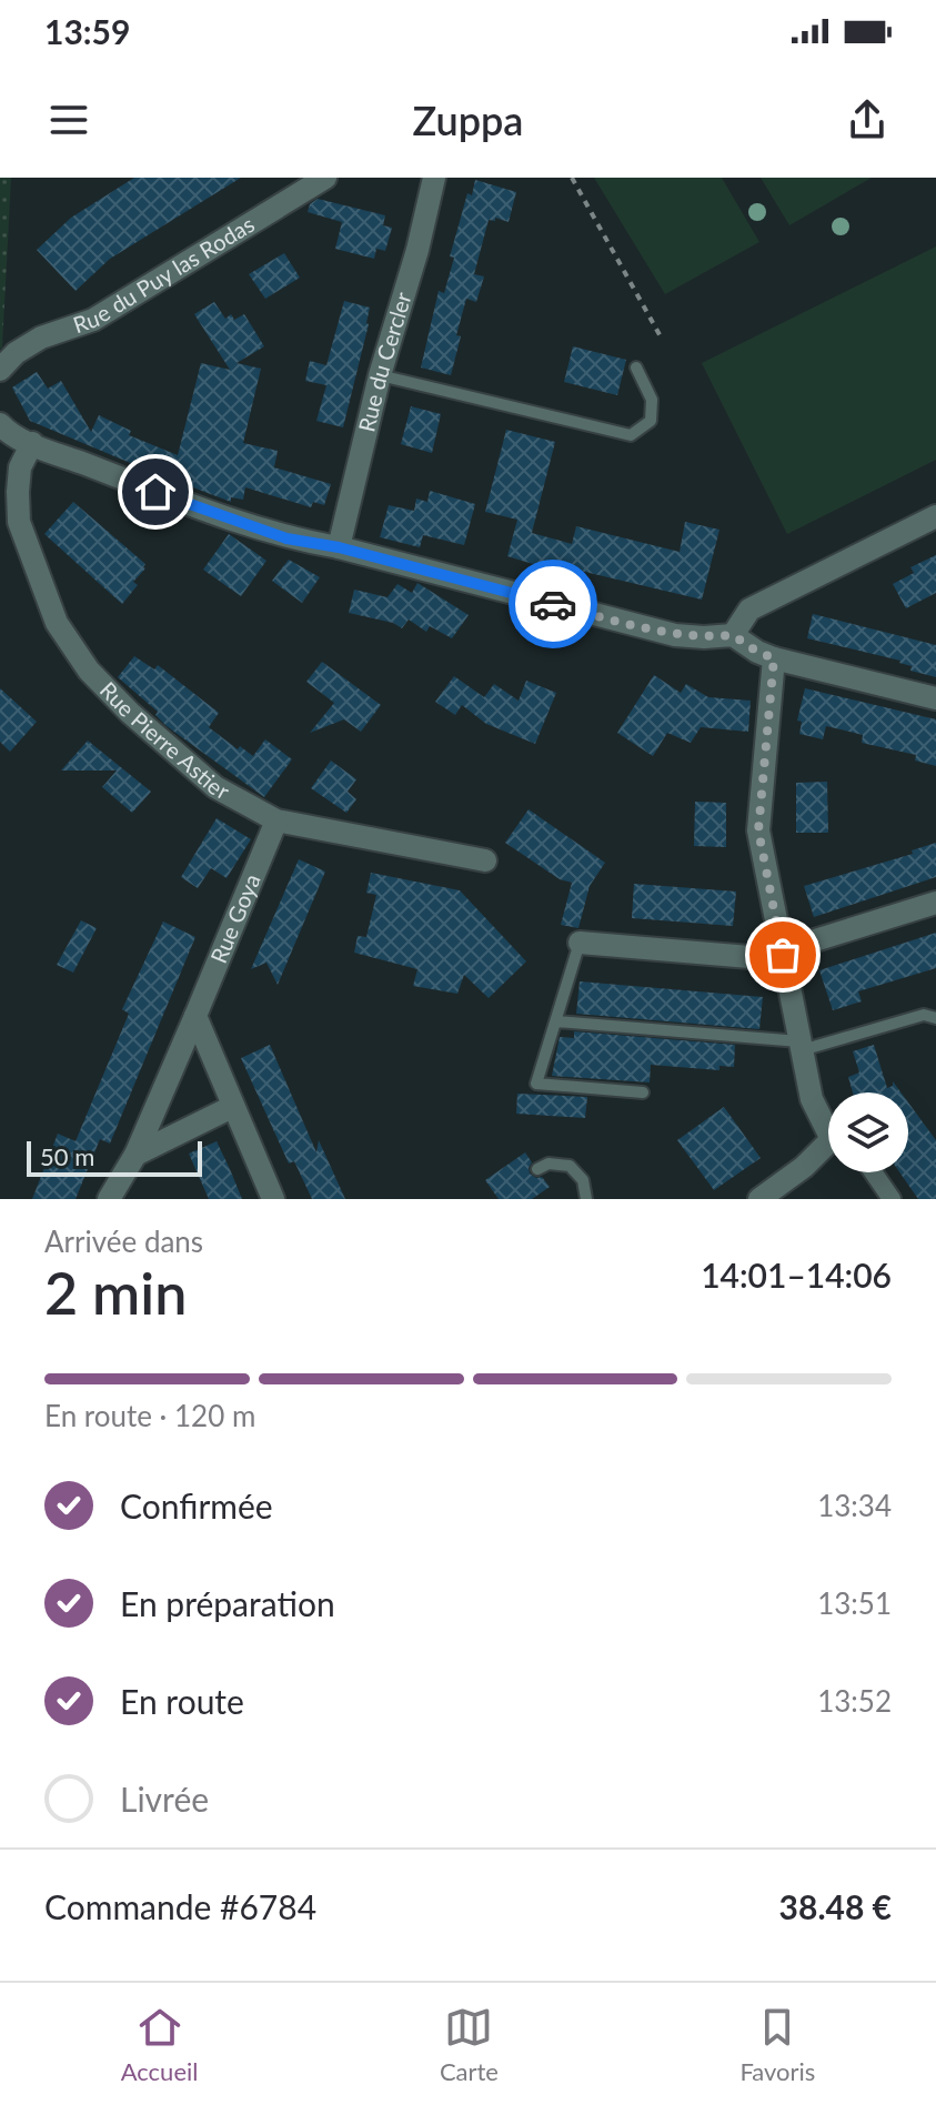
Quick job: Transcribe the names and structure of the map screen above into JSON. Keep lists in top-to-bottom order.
{
  "streets": {
    "street": [
      "Rue du Puy las Rodas",
      "Rue du Cercler",
      "Rue Pierre Astier",
      "Rue Goya"
    ]
  },
  "crossings": [
    ["Rue Pierre Astier", "Rue Goya"]
  ],
  "scale_bar": "50 m",
  "page": {
    "status": "13:59",
    "header": "Zuppa",
    "scale": "50 m",
    "heading": ["2 min", "Arrivée dans", "14:01–14:06"],
    "panel": ["Commande #6784", "38.48 €"],
    "bar": "En route · 120 m",
    "list": [
      ["Confirmée", "13:34"],
      ["En préparation", "13:51"],
      ["En route", "13:52"],
      "Livrée"
    ],
    "tabs": ["Accueil", "Carte", "Favoris"]
  }
}
